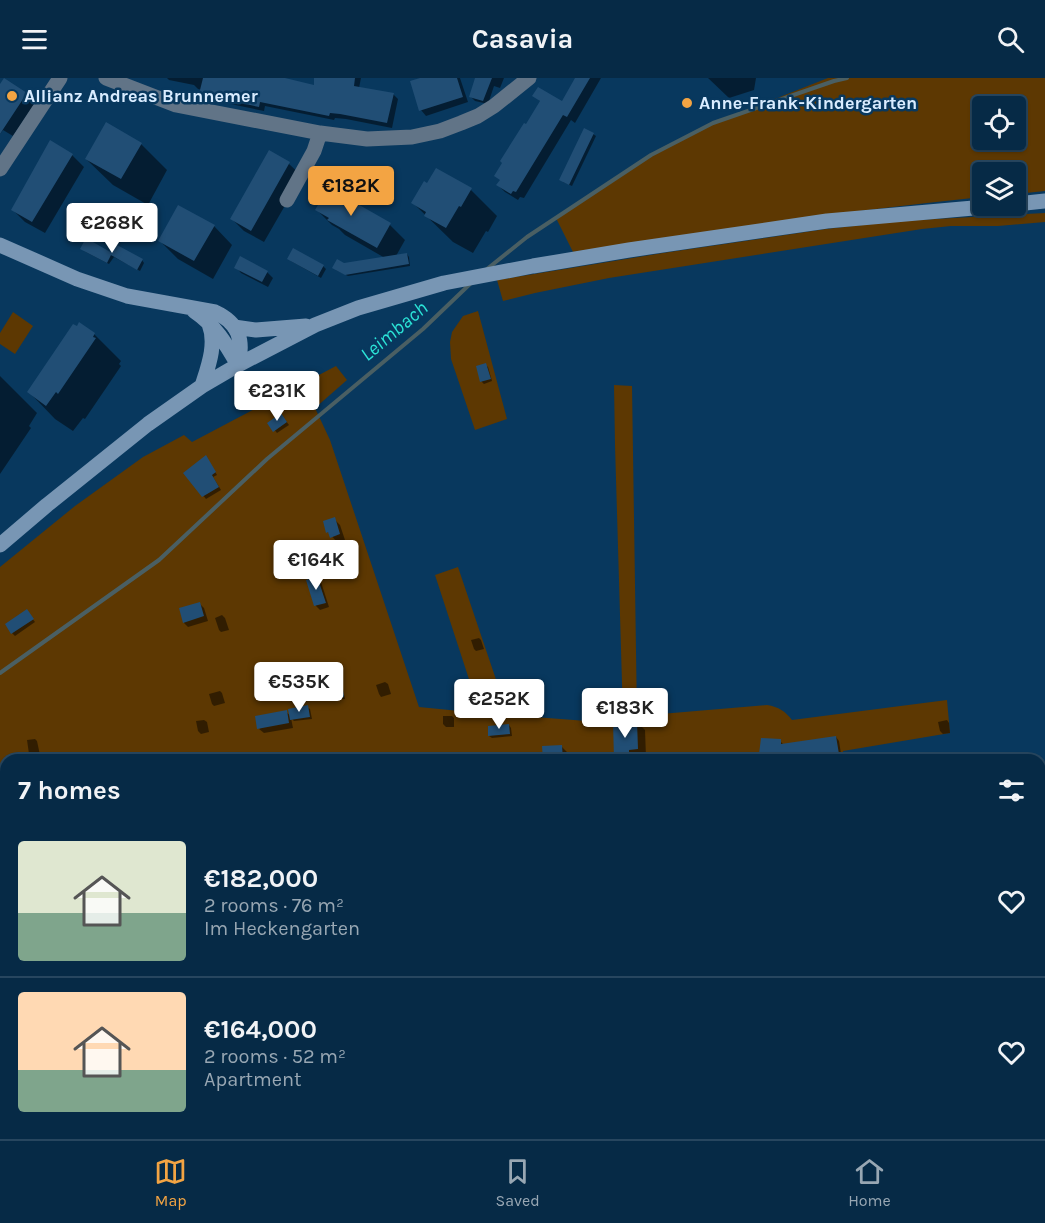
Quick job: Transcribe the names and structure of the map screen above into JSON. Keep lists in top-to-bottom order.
{
  "water": ["Leimbach"],
  "places": ["Allianz Andreas Brunnemer", "Anne-Frank-Kindergarten"],
  "page": {
    "header": "Casavia",
    "price": [
      "€182K",
      "€268K",
      "€231K",
      "€164K",
      "€535K",
      "€252K",
      "€183K"
    ],
    "heading": "7 homes",
    "list": [
      {
        "name": "€182,000",
        "note": "2 rooms · 76 m² · Im Heckengarten"
      },
      {
        "name": "€164,000",
        "note": "2 rooms · 52 m² · Apartment"
      }
    ],
    "tabs": ["Map", "Saved", "Home"]
  }
}
